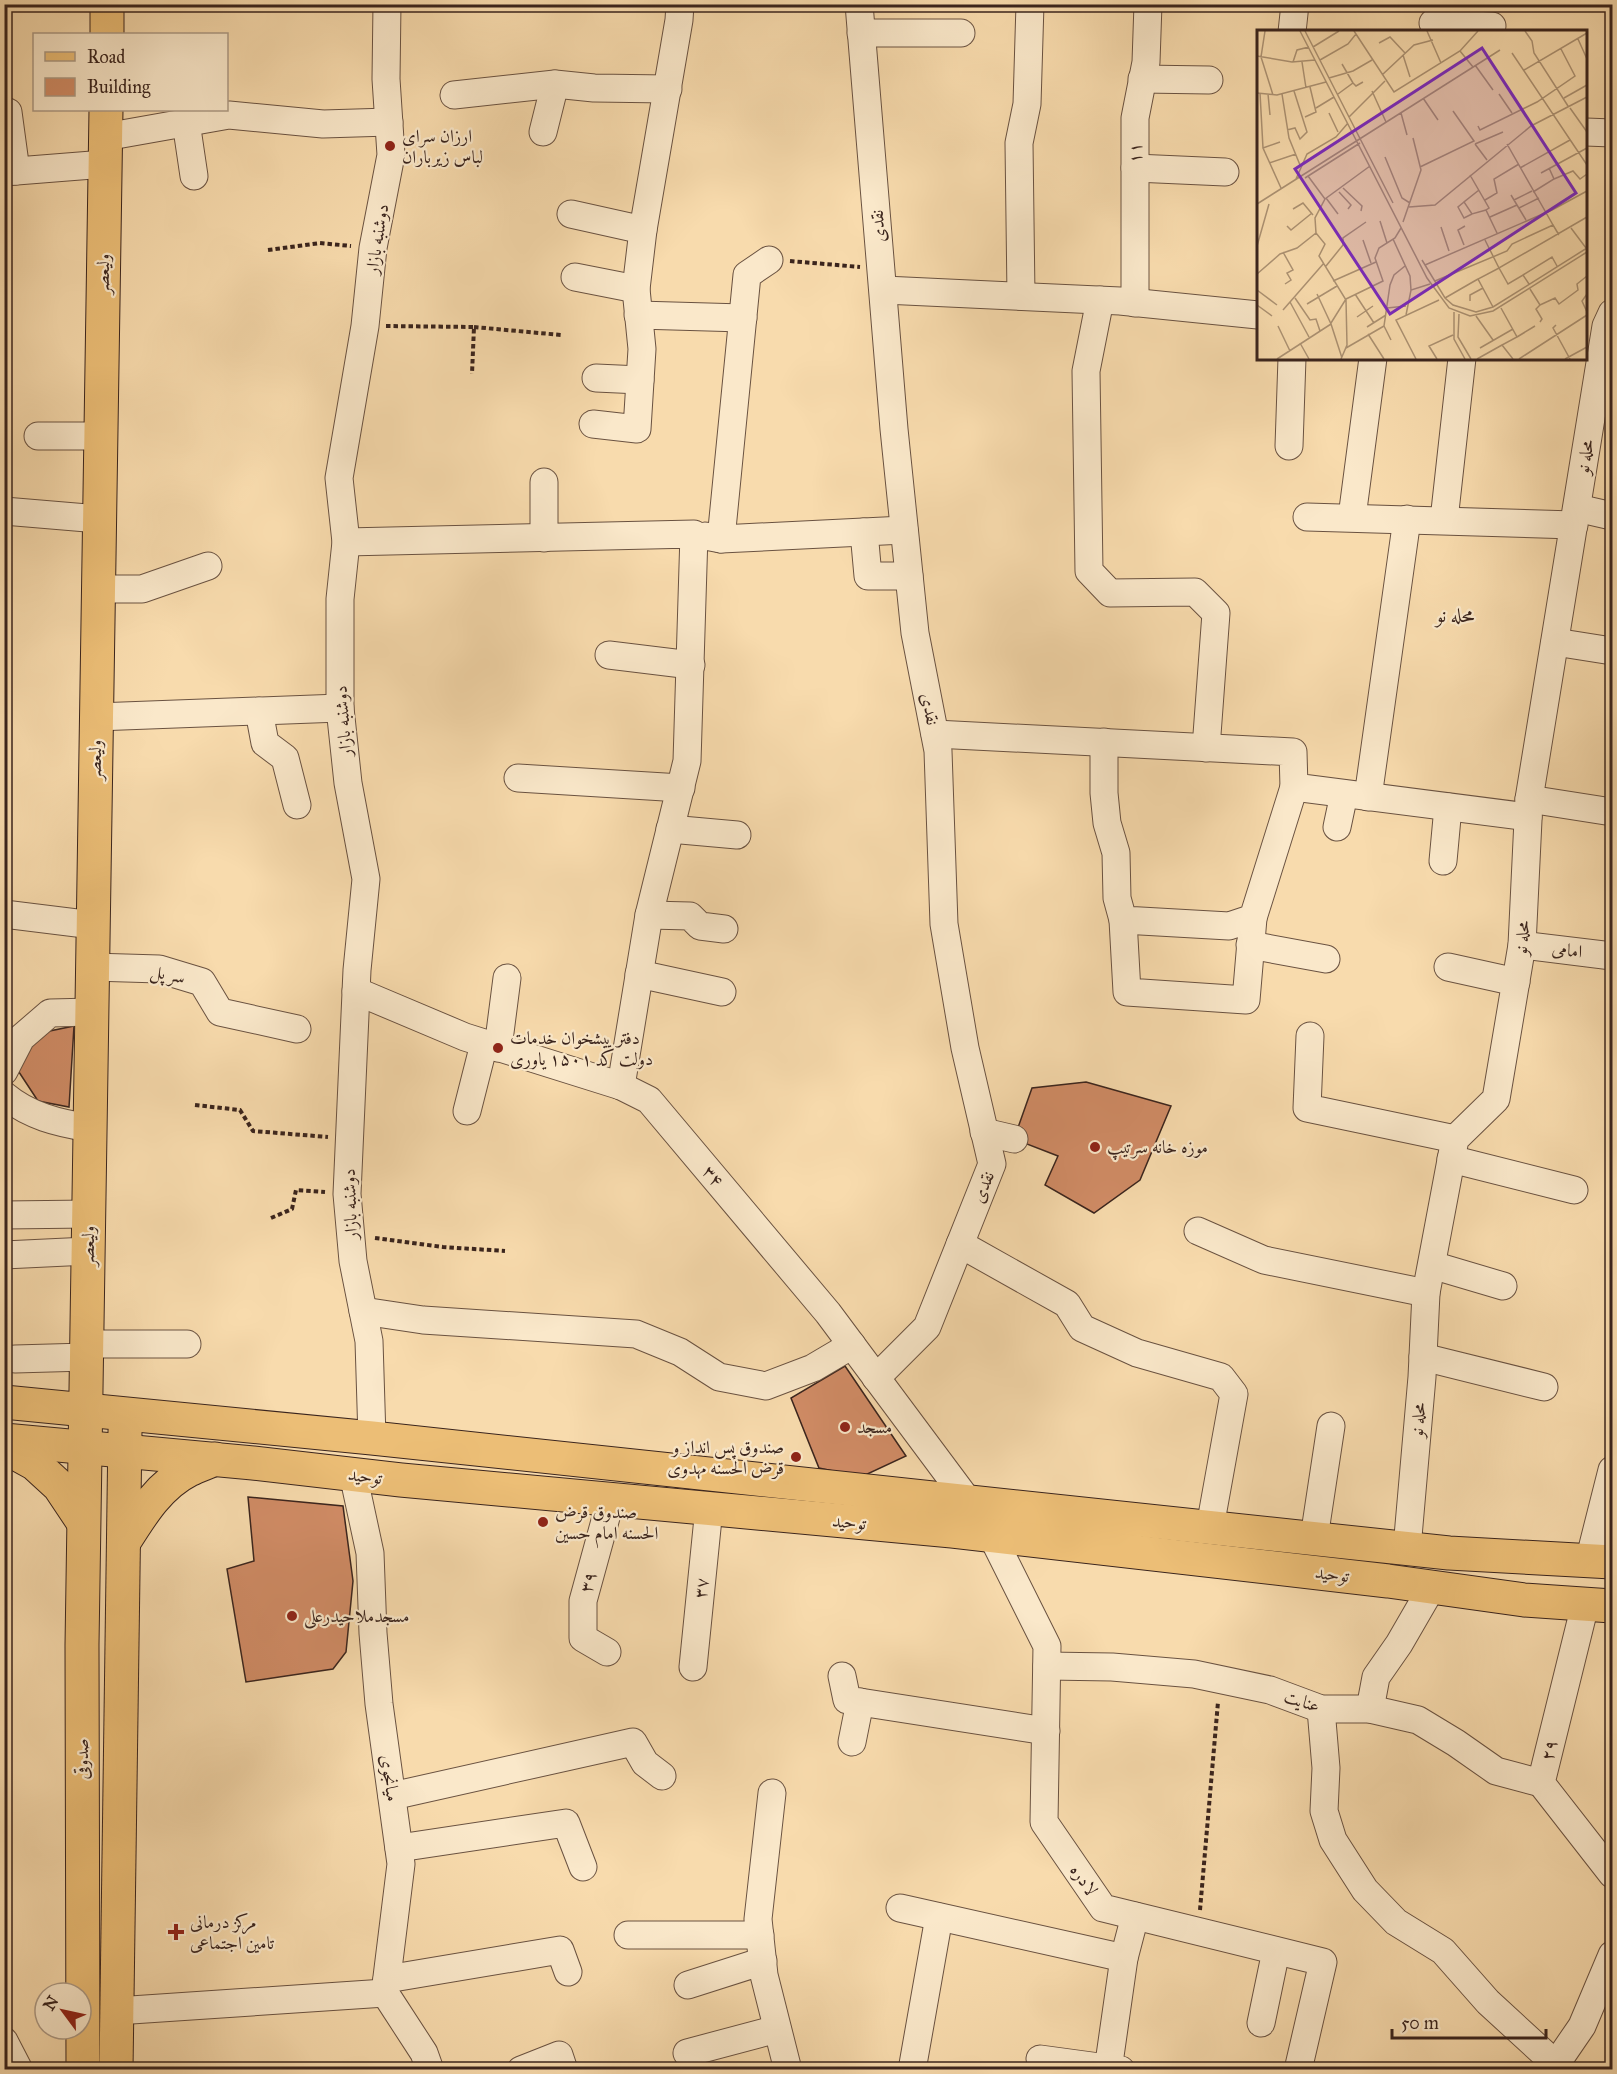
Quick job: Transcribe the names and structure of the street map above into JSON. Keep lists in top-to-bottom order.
{
  "streets": {
    "main road": ["ولیعصر", "توحید", "صدوقی"],
    "street": [
      "۱۱",
      "نقدی",
      "دوشنبه بازار",
      "محله نو",
      "امامی",
      "سر پل",
      "۳۴",
      "۳۹",
      "۳۷",
      "عنایت",
      "۲۹",
      "میانجوی",
      "لادره"
    ]
  },
  "crossings": [
    ["نقدی", "۳۴"],
    ["دوشنبه بازار", "۳۴"],
    ["دوشنبه بازار", "توحید"],
    ["ولیعصر", "سر پل"],
    ["ولیعصر", "توحید"],
    ["ولیعصر", "صدوقی"],
    ["محله نو", "امامی"],
    ["محله نو", "توحید"],
    ["۳۴", "توحید"],
    ["توحید", "۳۹"],
    ["توحید", "۳۷"],
    ["توحید", "۲۹"],
    ["توحید", "صدوقی"],
    ["توحید", "میانجوی"],
    ["توحید", "لادره"],
    ["عنایت", "۲۹"],
    ["عنایت", "لادره"]
  ],
  "districts": ["محله نو"],
  "places": {
    "other": [
      "ارزان سرای لباس زیرباران",
      "دفتر پیشخوان خدمات دولت کد ۱۵۰۱ یاوری",
      "موزه خانه سرتیپ",
      "مسجد",
      "صندوق پس انداز و قرض الحسنه مهدوی",
      "صندوق قرض الحسنه امام حسین",
      "مسجدملاحیدرعلی"
    ],
    "health": ["مرکز درمانی تامین اجتماعی"]
  },
  "legend": ["Road", "Building"],
  "scale_bar": "50 m",
  "north": "top left"
}
